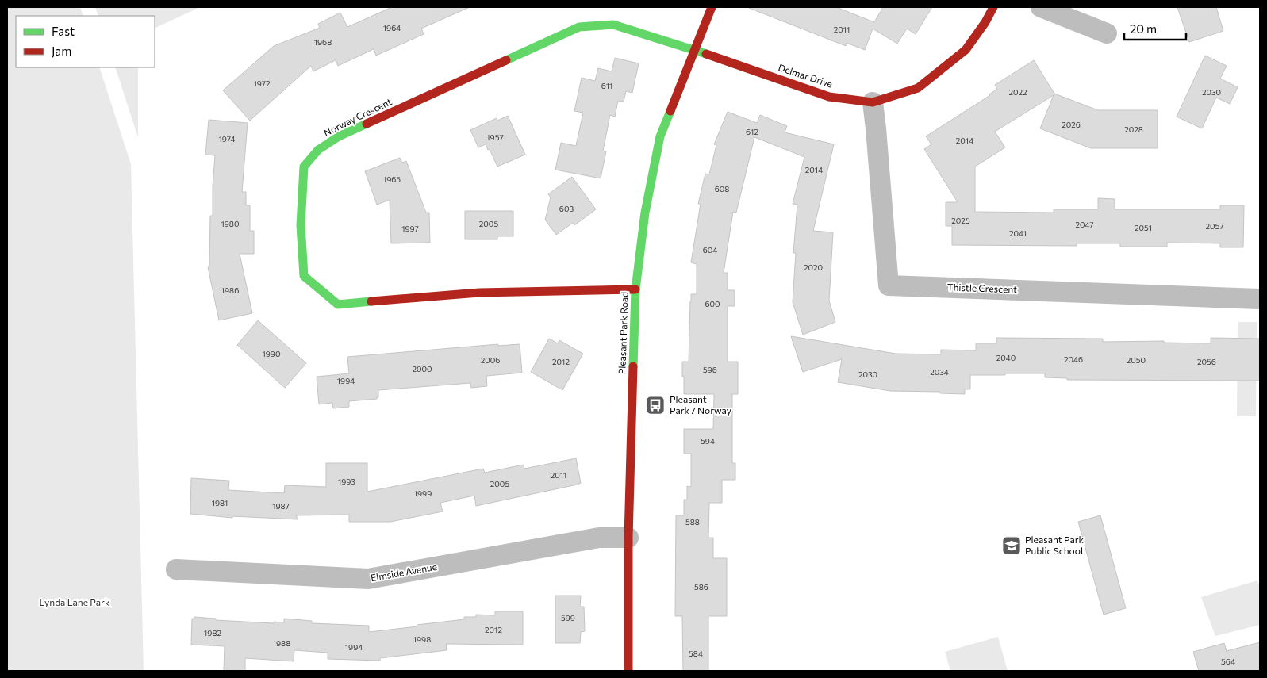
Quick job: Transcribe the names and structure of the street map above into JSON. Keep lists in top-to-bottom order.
{
  "streets": {
    "street": [
      "Delmar Drive",
      "Norway Crescent",
      "Thistle Crescent",
      "Pleasant Park Road",
      "Elmside Avenue"
    ]
  },
  "crossings": [
    ["Delmar Drive", "Norway Crescent"],
    ["Delmar Drive", "Thistle Crescent"],
    ["Delmar Drive", "Pleasant Park Road"],
    ["Norway Crescent", "Pleasant Park Road"],
    ["Pleasant Park Road", "Elmside Avenue"]
  ],
  "parks": ["Lynda Lane Park"],
  "places": {
    "bus stop": ["Pleasant Park / Norway"],
    "school or university": ["Pleasant Park Public School"]
  },
  "house_numbers": [
    "1964",
    "2011",
    "1968",
    "1972",
    "611",
    "2022",
    "2030",
    "2026",
    "2028",
    "612",
    "1957",
    "1974",
    "2014",
    "2014",
    "1965",
    "608",
    "603",
    "2025",
    "1980",
    "2005",
    "2047",
    "2057",
    "2051",
    "1997",
    "2041",
    "604",
    "2020",
    "1986",
    "600",
    "1990",
    "2040",
    "2046",
    "2006",
    "2050",
    "2012",
    "2056",
    "2000",
    "596",
    "2034",
    "2030",
    "1994",
    "594",
    "2011",
    "1993",
    "2005",
    "1999",
    "1981",
    "1987",
    "588",
    "586",
    "599",
    "2012",
    "1982",
    "1998",
    "1988",
    "1994",
    "584",
    "564"
  ],
  "legend": ["Fast", "Jam"],
  "scale_bar": "20 m"
}
